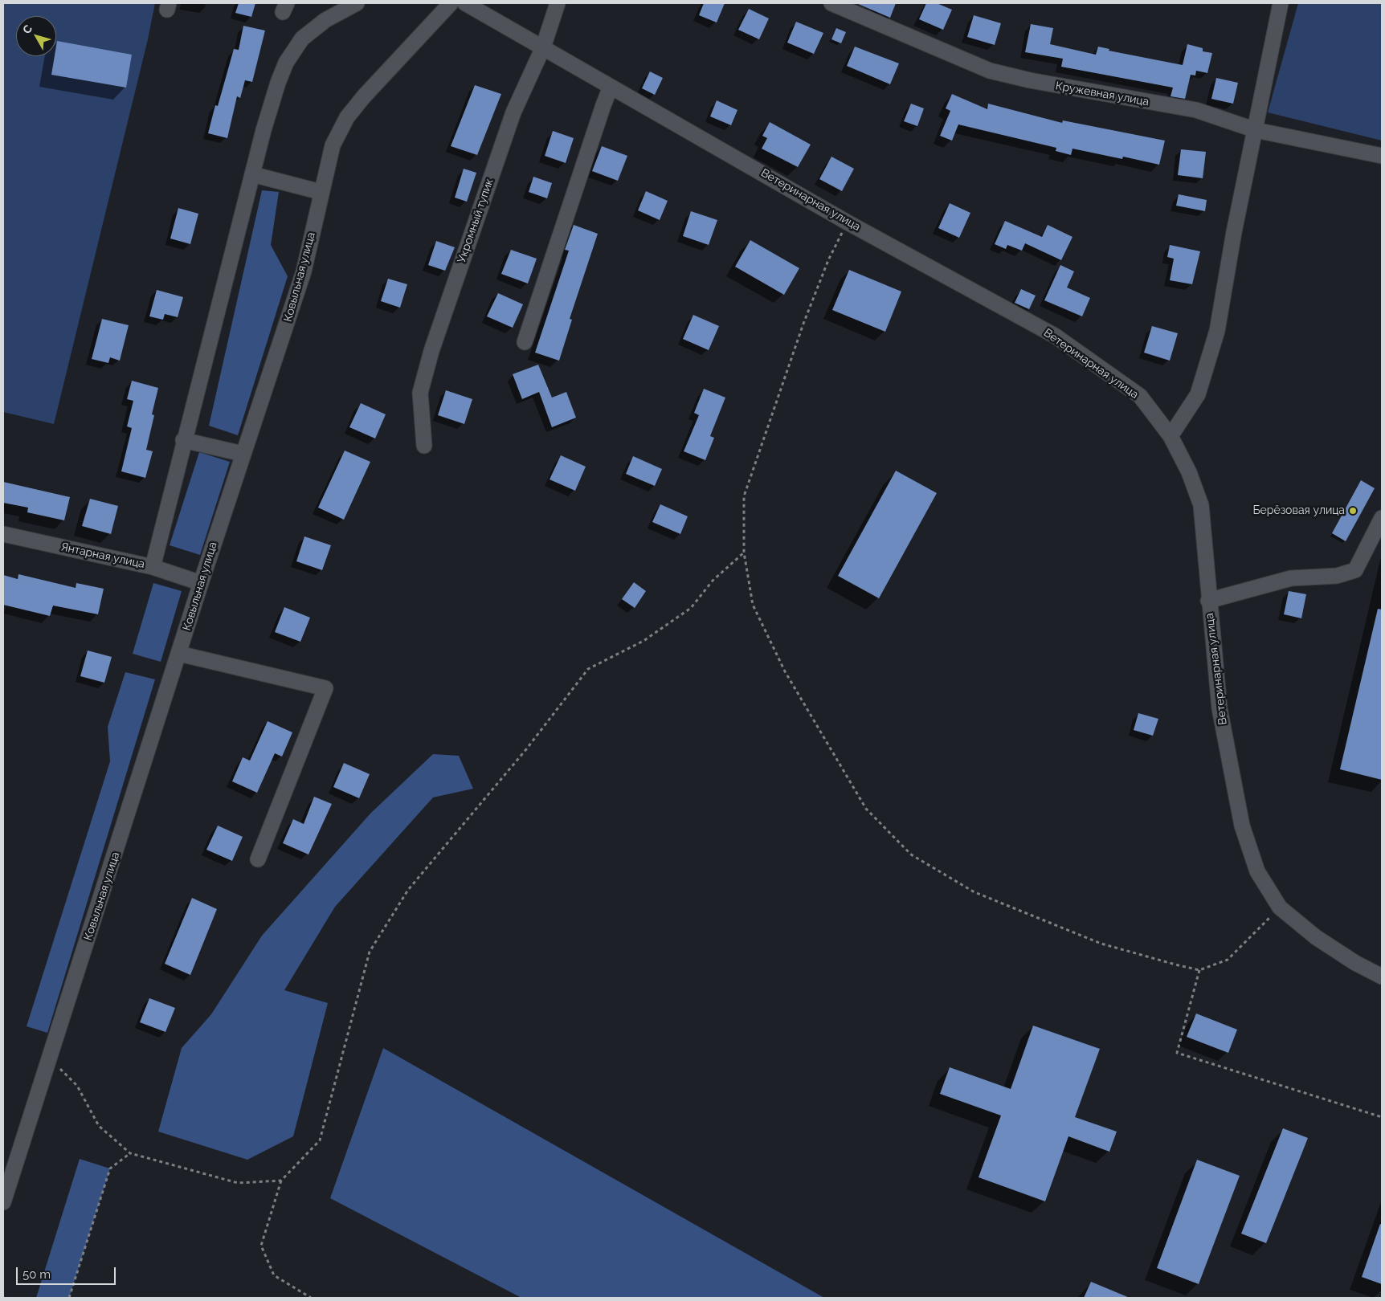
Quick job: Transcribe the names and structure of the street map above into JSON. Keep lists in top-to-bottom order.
{
  "streets": {
    "street": [
      "Кружевная улица",
      "Ветеринарная улица",
      "Укромный тупик",
      "Ковыльная улица",
      "Янтарная улица"
    ]
  },
  "crossings": [
    ["Ветеринарная улица", "Укромный тупик"],
    ["Ковыльная улица", "Янтарная улица"]
  ],
  "places": ["Берёзовая улица"],
  "scale_bar": "50 m",
  "north": "top left"
}
